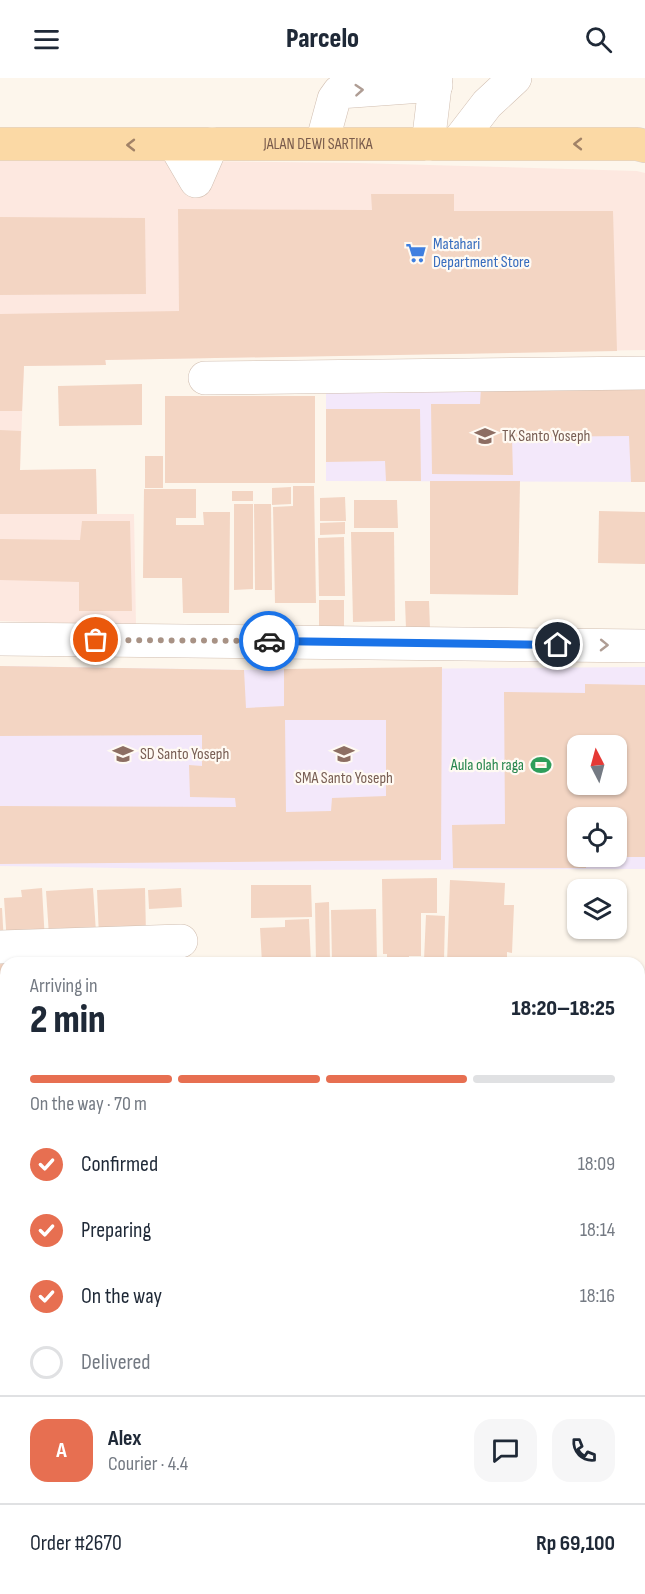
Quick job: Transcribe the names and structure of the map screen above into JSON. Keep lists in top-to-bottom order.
{
  "streets": {
    "main road": ["JALAN DEWI SARTIKA"]
  },
  "one_way": ["JALAN DEWI SARTIKA"],
  "places": {
    "supermarket": ["Matahari Department Store"],
    "school or university": ["TK Santo Yoseph", "SD Santo Yoseph", "SMA Santo Yoseph"],
    "sports": ["Aula olah raga"]
  },
  "north": "top",
  "page": {
    "header": "Parcelo",
    "heading": ["2 min", "Arriving in", "18:20–18:25"],
    "panel": [
      "Alex",
      "Courier · 4.4",
      "Order #2670",
      "Rp 69,100"
    ],
    "bar": "On the way · 70 m",
    "list": [
      ["Confirmed", "18:09"],
      ["Preparing", "18:14"],
      ["On the way", "18:16"],
      "Delivered"
    ],
    "round": "A"
  }
}
